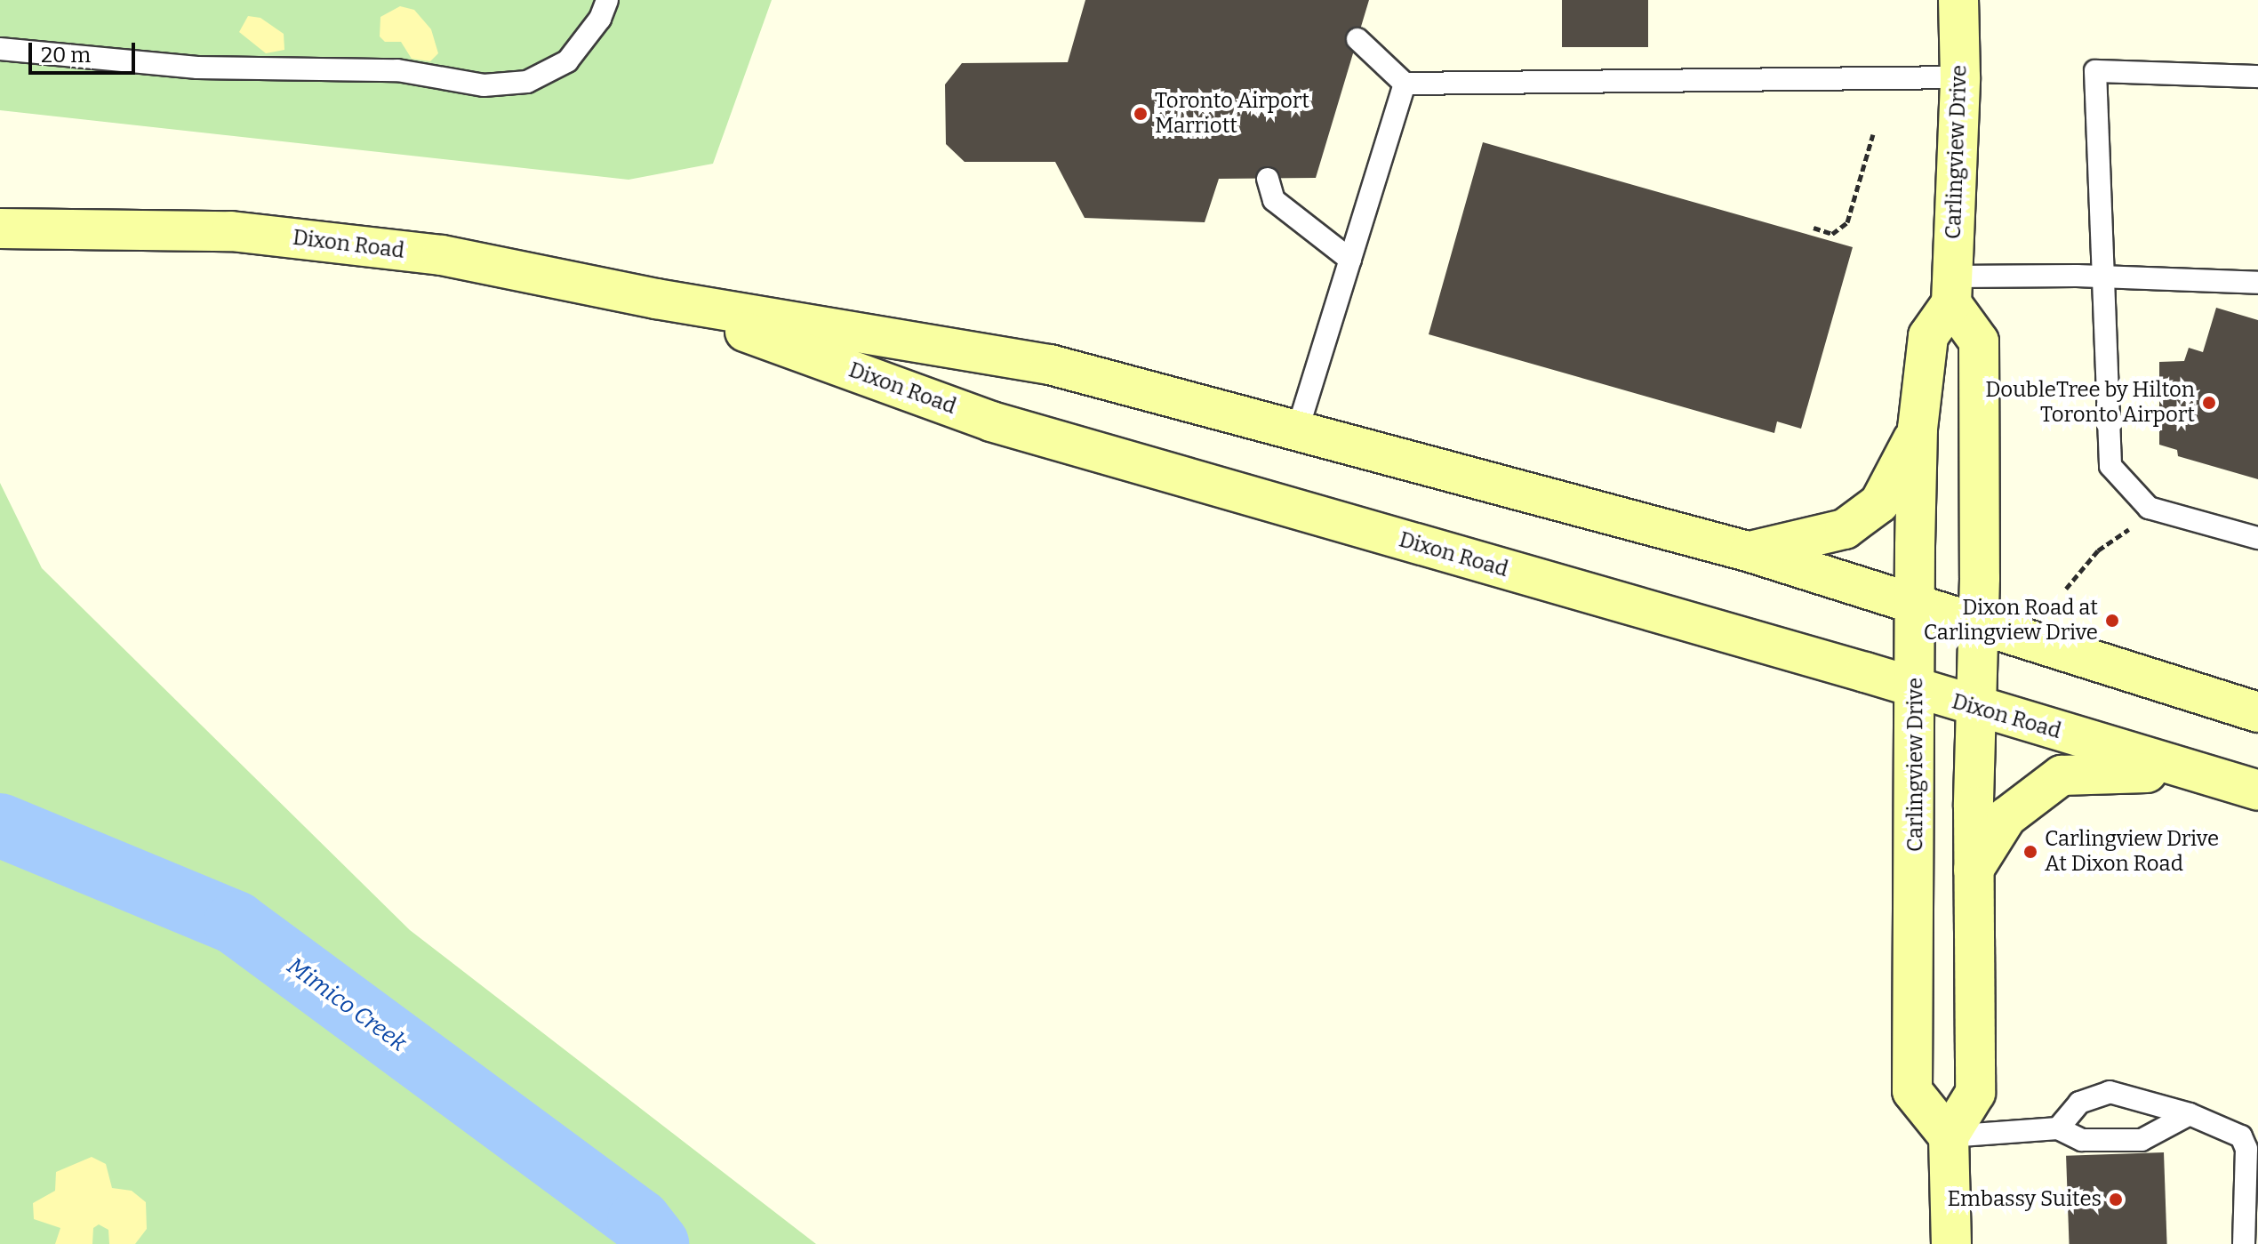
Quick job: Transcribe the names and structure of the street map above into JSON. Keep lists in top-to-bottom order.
{
  "streets": {
    "main road": ["Carlingview Drive", "Dixon Road"]
  },
  "crossings": [
    ["Carlingview Drive", "Dixon Road"]
  ],
  "water": ["Mimico Creek"],
  "places": [
    "Toronto Airport Marriott",
    "DoubleTree by Hilton Toronto Airport",
    "Dixon Road at Carlingview Drive",
    "Carlingview Drive At Dixon Road",
    "Embassy Suites"
  ],
  "scale_bar": "20 m"
}
